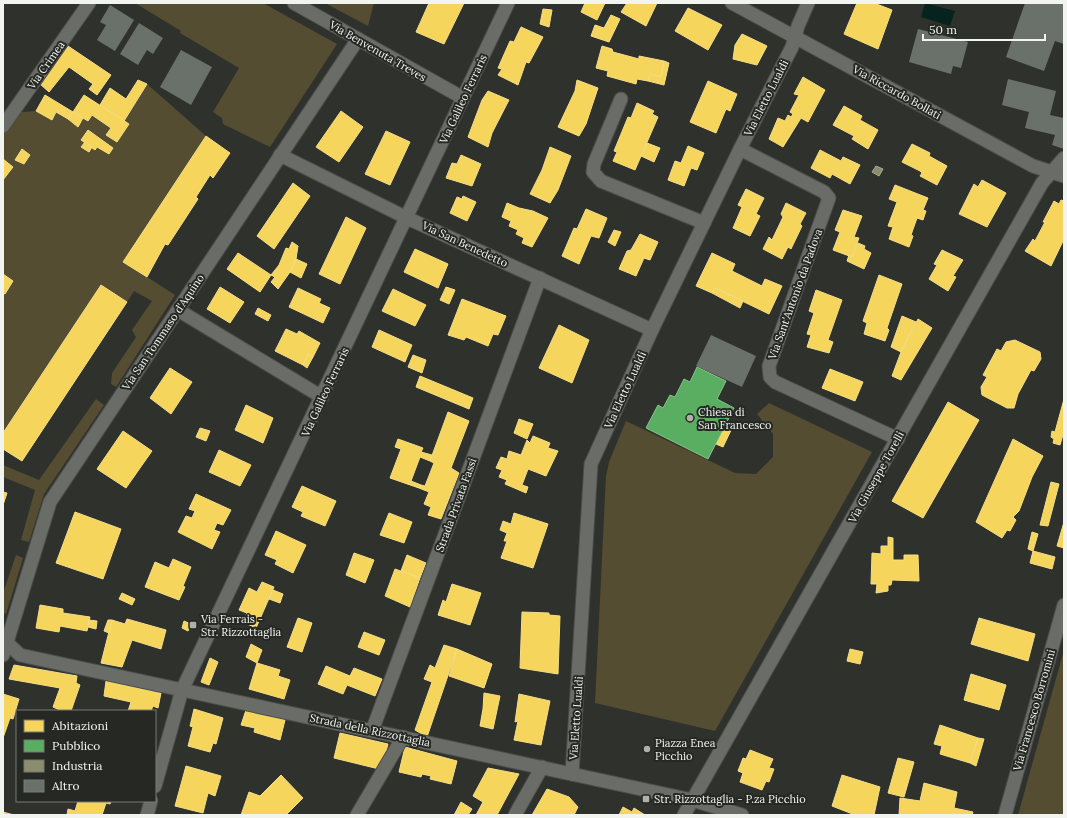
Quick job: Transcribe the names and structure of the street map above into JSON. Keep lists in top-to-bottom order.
{
  "streets": {
    "street": [
      "Via Benvenuta Treves",
      "Via Crimea",
      "Via Riccardo Bollati",
      "Via Eletto Lualdi",
      "Via Galileo Ferraris",
      "Via San Benedetto",
      "Via Sant'Antonio da Padova",
      "Via San Tommaso d'Aquino",
      "Via Giuseppe Torelli",
      "Strada Privata Fassi",
      "Via Francesco Borromini",
      "Strada della Rizzottaglia"
    ]
  },
  "crossings": [
    ["Via Benvenuta Treves", "Via Galileo Ferraris"],
    ["Via Benvenuta Treves", "Via San Tommaso d'Aquino"],
    ["Via Riccardo Bollati", "Via Eletto Lualdi"],
    ["Via Riccardo Bollati", "Via Giuseppe Torelli"],
    ["Via Eletto Lualdi", "Via San Benedetto"],
    ["Via Eletto Lualdi", "Via Sant'Antonio da Padova"],
    ["Via Eletto Lualdi", "Strada della Rizzottaglia"],
    ["Via Galileo Ferraris", "Via San Benedetto"],
    ["Via Galileo Ferraris", "Strada della Rizzottaglia"],
    ["Via San Benedetto", "Via San Tommaso d'Aquino"],
    ["Via San Benedetto", "Strada Privata Fassi"],
    ["Via Sant'Antonio da Padova", "Via Giuseppe Torelli"],
    ["Via San Tommaso d'Aquino", "Strada della Rizzottaglia"],
    ["Via Giuseppe Torelli", "Strada della Rizzottaglia"],
    ["Strada Privata Fassi", "Strada della Rizzottaglia"]
  ],
  "places": {
    "other": ["Chiesa di San Francesco", "Piazza Enea Picchio"],
    "transit": ["Via Ferrais - Str. Rizzottaglia", "Str. Rizzottaglia - P.za Picchio"]
  },
  "legend": [
    "Abitazioni",
    "Pubblico",
    "Industria",
    "Altro"
  ],
  "scale_bar": "50 m"
}
